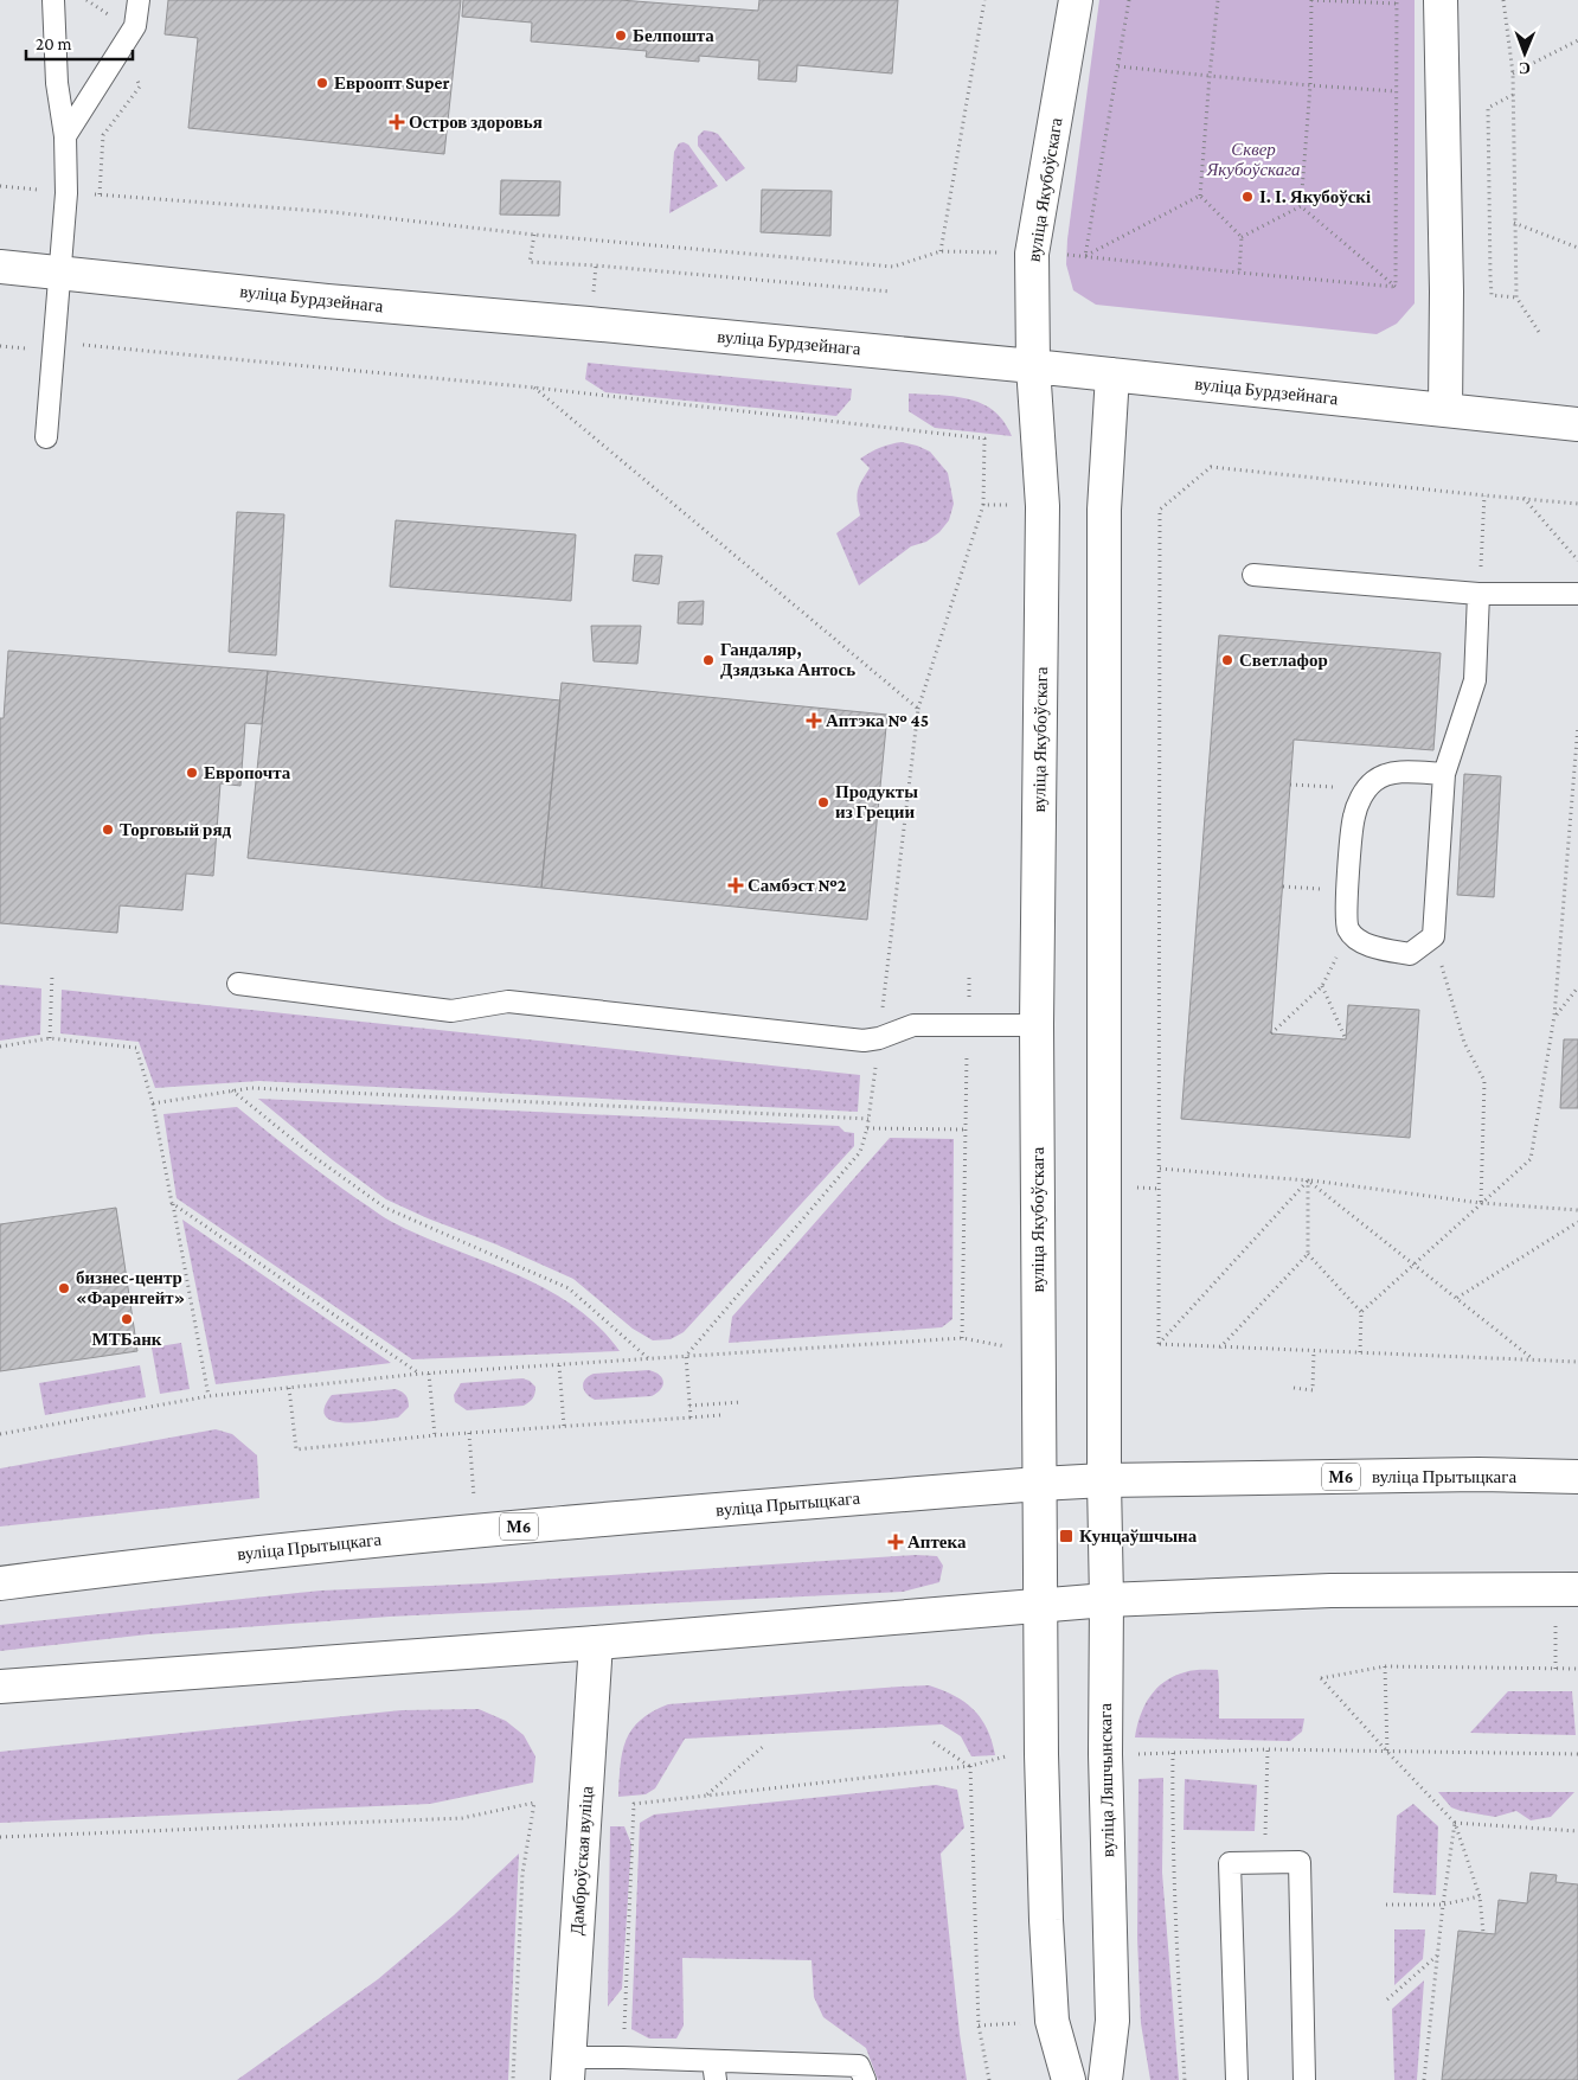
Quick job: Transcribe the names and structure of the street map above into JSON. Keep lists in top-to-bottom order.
{
  "streets": {
    "main road": [
      "вуліца Якубоўскага",
      "вуліца Бурдзейнага",
      "М6",
      "вуліца Прытыцкага",
      "вуліца Ляшчынскага",
      "Дамброўская вуліца"
    ]
  },
  "crossings": [
    ["вуліца Якубоўскага", "вуліца Бурдзейнага"],
    ["вуліца Якубоўскага", "вуліца Прытыцкага"],
    ["вуліца Прытыцкага", "вуліца Ляшчынскага"]
  ],
  "parks": ["Сквер Якубоўскага"],
  "places": {
    "other": [
      "Белпошта",
      "Евроопт Super",
      "І. І. Якубоўскі",
      "Гандаляр, Дзядзька Антось",
      "Светлафор",
      "Европочта",
      "Продукты из Греции",
      "Торговый ряд",
      "бизнес-центр «Фаренгейт»",
      "МТБанк"
    ],
    "health": [
      "Остров здоровья",
      "Аптэка № 45",
      "Самбэст №2",
      "Аптека"
    ],
    "transit": ["Кунцаўшчына"]
  },
  "scale_bar": "20 m",
  "north": "bottom"
}
